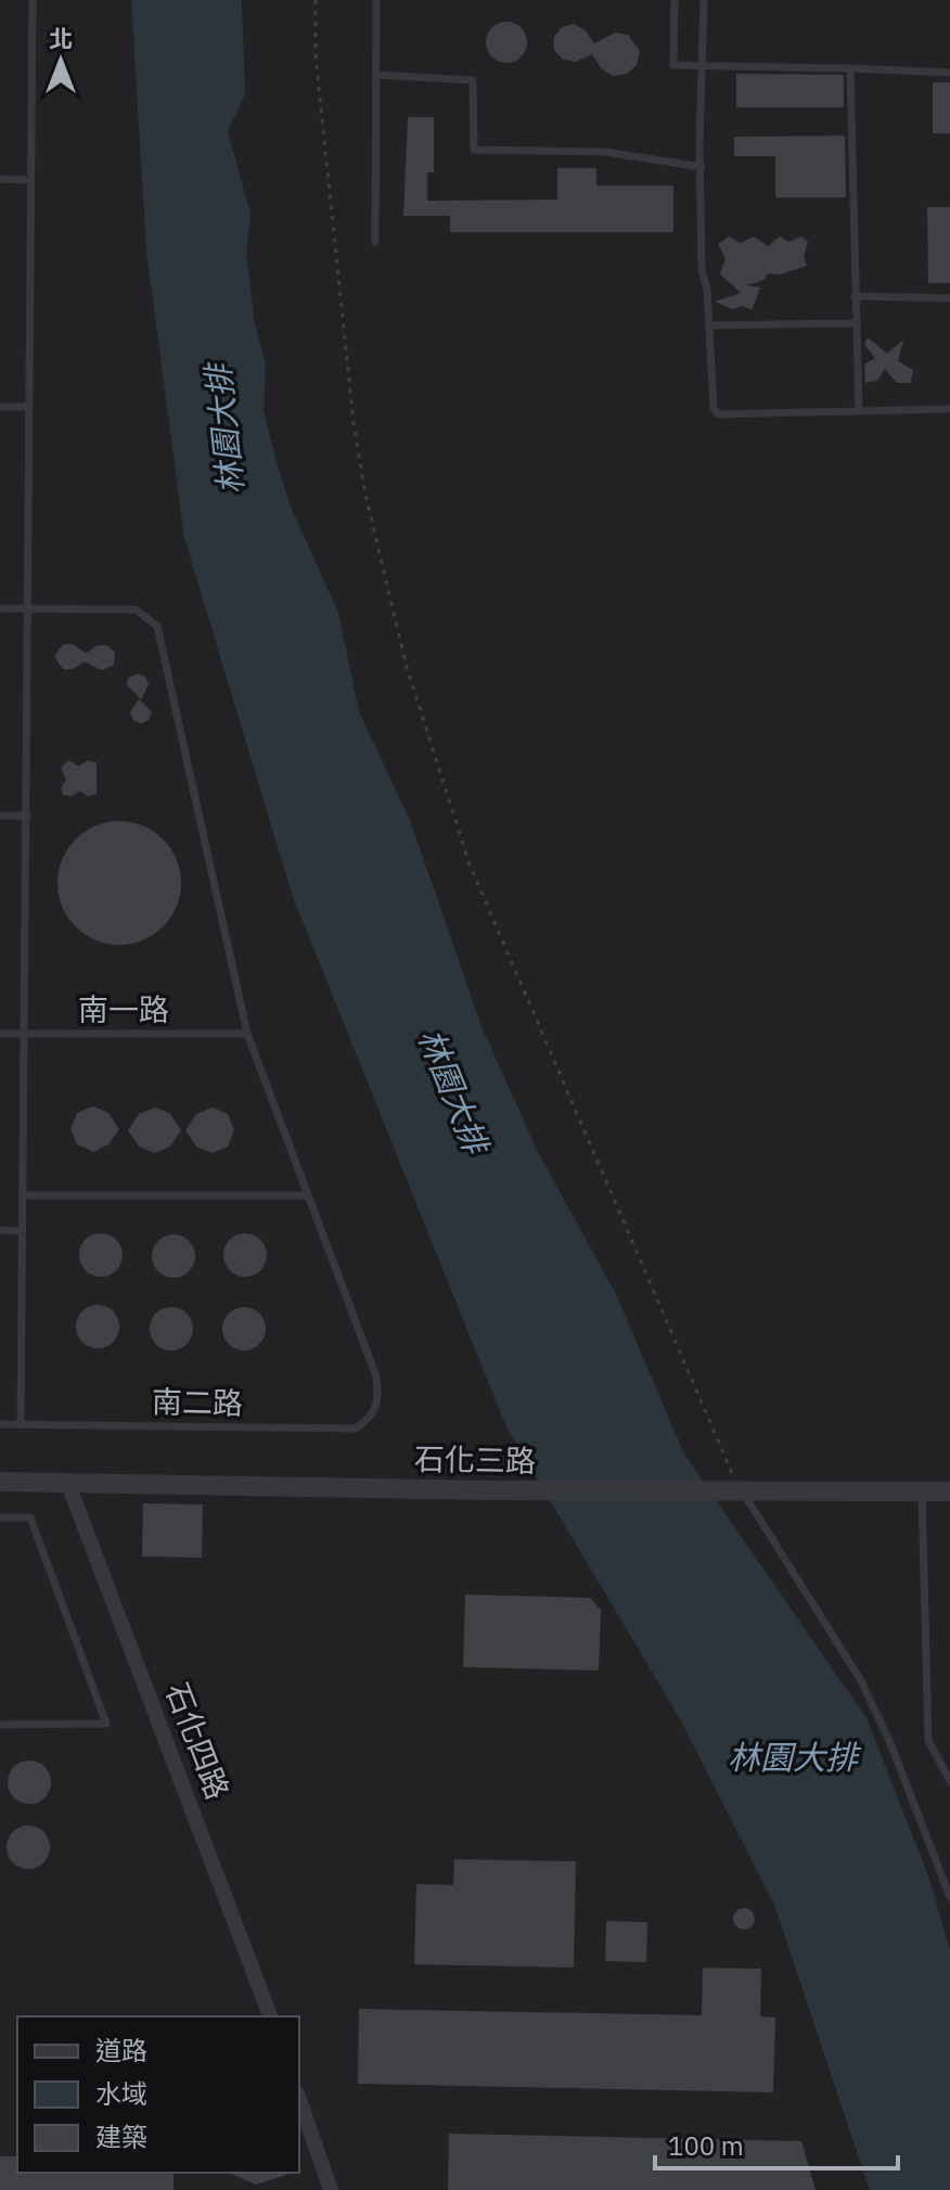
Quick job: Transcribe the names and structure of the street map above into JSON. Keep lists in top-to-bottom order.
{
  "streets": {
    "street": ["石化三路", "石化四路"],
    "lane": ["南一路", "南二路"]
  },
  "crossings": [
    ["石化三路", "石化四路"]
  ],
  "water": ["林園大排"],
  "legend": ["道路", "水域", "建築"],
  "scale_bar": "100 m",
  "north": "top"
}
